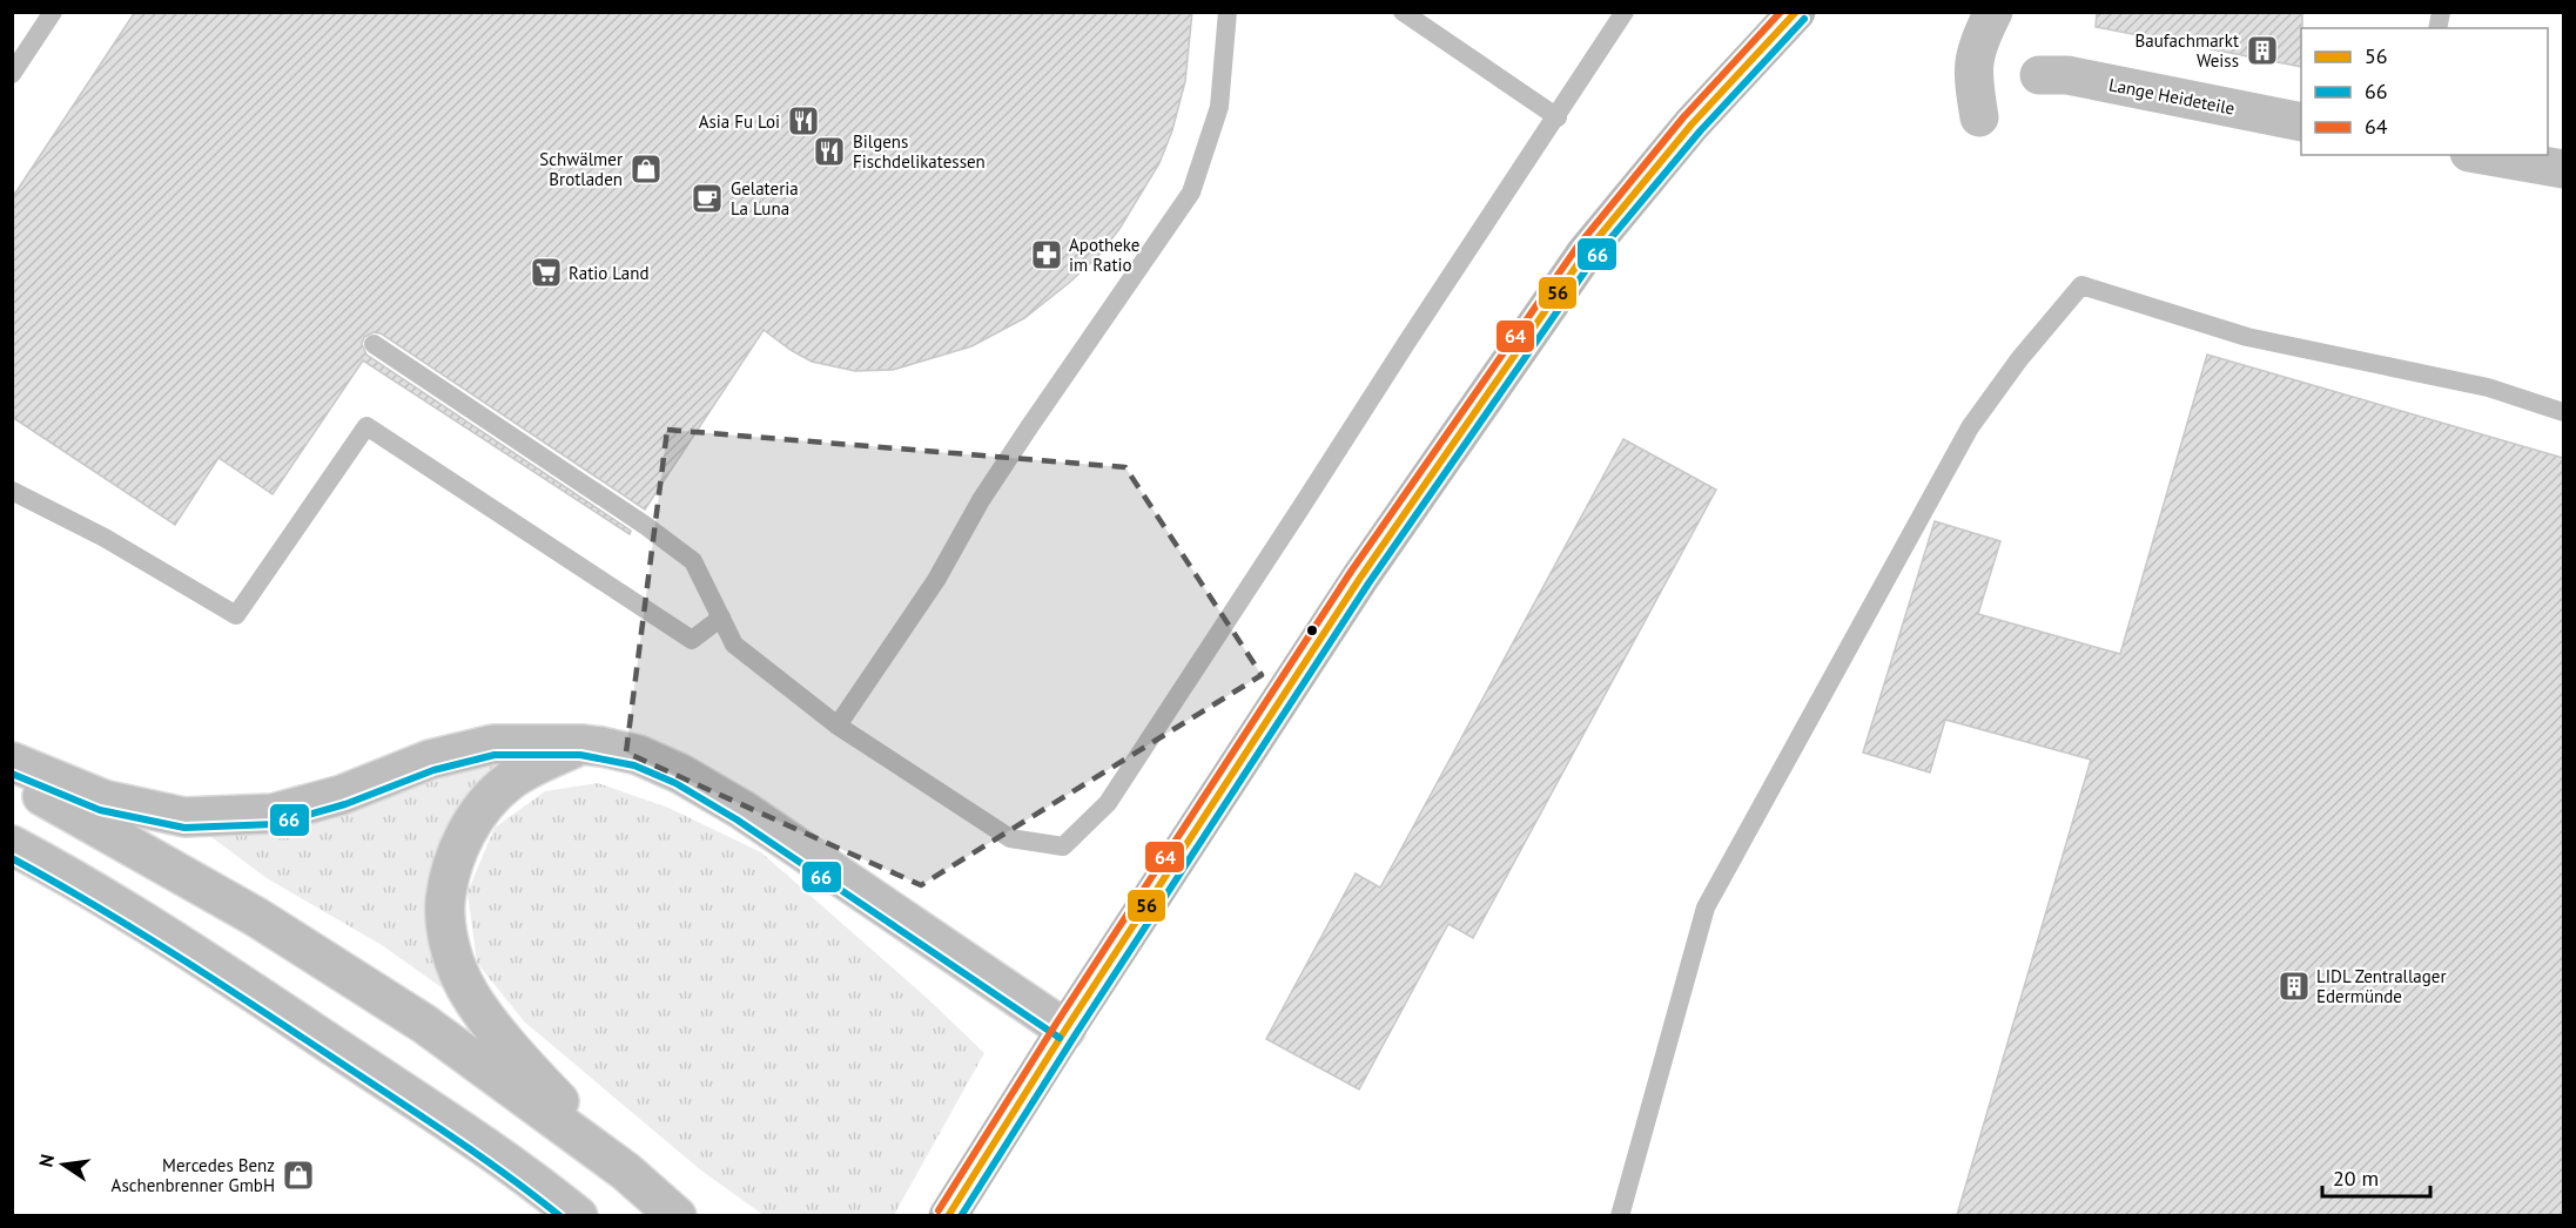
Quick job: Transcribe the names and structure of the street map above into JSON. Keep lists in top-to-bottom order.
{
  "streets": {
    "main road": ["Lange Heideteile"]
  },
  "places": {
    "building": ["Baufachmarkt Weiss", "LIDL Zentrallager Edermünde"],
    "restaurant": ["Asia Fu Loi", "Bilgens Fischdelikatessen"],
    "shop": ["Schwälmer Brotladen", "Mercedes Benz Aschenbrenner GmbH"],
    "cafe": ["Gelateria La Luna"],
    "pharmacy": ["Apotheke im Ratio"],
    "supermarket": ["Ratio Land"]
  },
  "lines": ["transit line 56", "transit line 64", "transit line 66"],
  "legend": ["56", "66", "64"],
  "scale_bar": "20 m",
  "north": "left"
}
